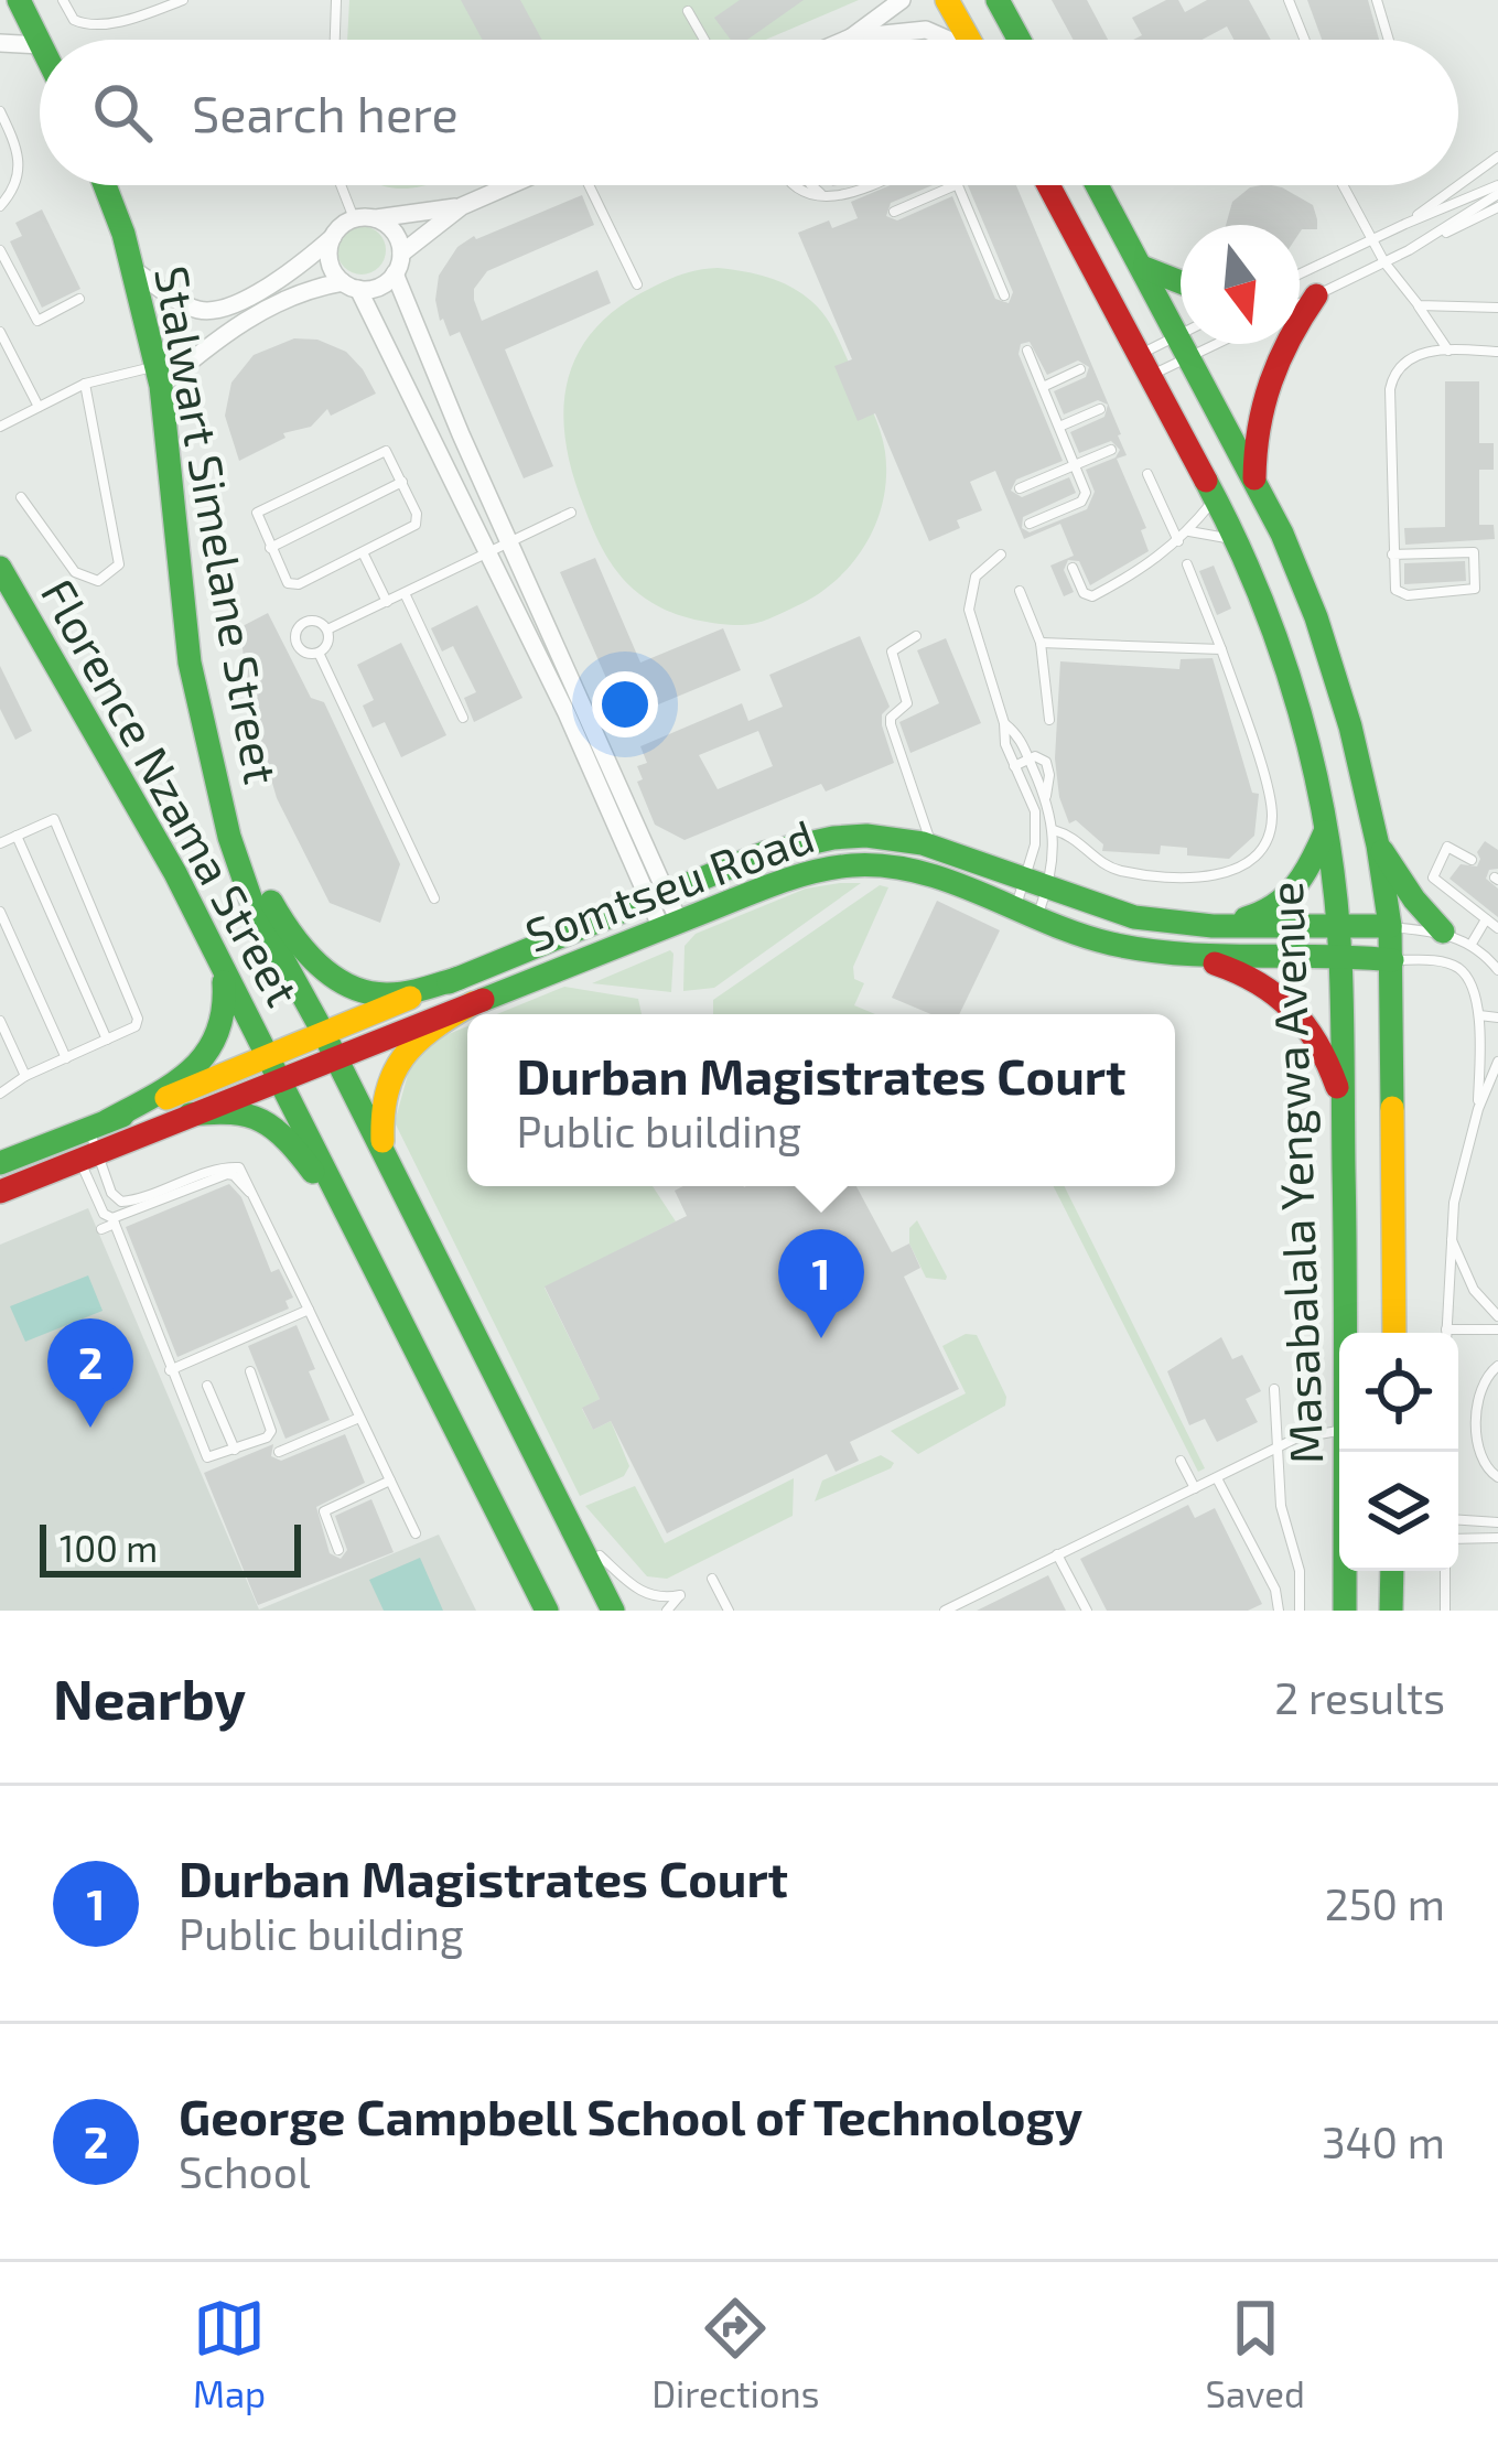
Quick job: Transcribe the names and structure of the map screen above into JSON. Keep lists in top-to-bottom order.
{
  "streets": {
    "main road": [
      "Stalwart Simelane Street",
      "Florence Nzama Street",
      "Somtseu Road",
      "Masabalala Yengwa Avenue"
    ]
  },
  "crossings": [
    ["Stalwart Simelane Street", "Somtseu Road"],
    ["Florence Nzama Street", "Somtseu Road"],
    ["Somtseu Road", "Masabalala Yengwa Avenue"]
  ],
  "scale_bar": "100 m",
  "north": "bottom",
  "page": {
    "search": "Search here",
    "popup": ["Durban Magistrates Court", "Public building"],
    "pins": ["1", "2"],
    "scale": "100 m",
    "heading": ["Nearby", "2 results"],
    "list": [
      {
        "mark": "1",
        "name": "Durban Magistrates Court",
        "note": "Public building",
        "value": "250 m"
      },
      {
        "mark": "2",
        "name": "George Campbell School of Technology",
        "note": "School",
        "value": "340 m"
      }
    ],
    "nav": ["Map", "Directions", "Saved"]
  }
}
